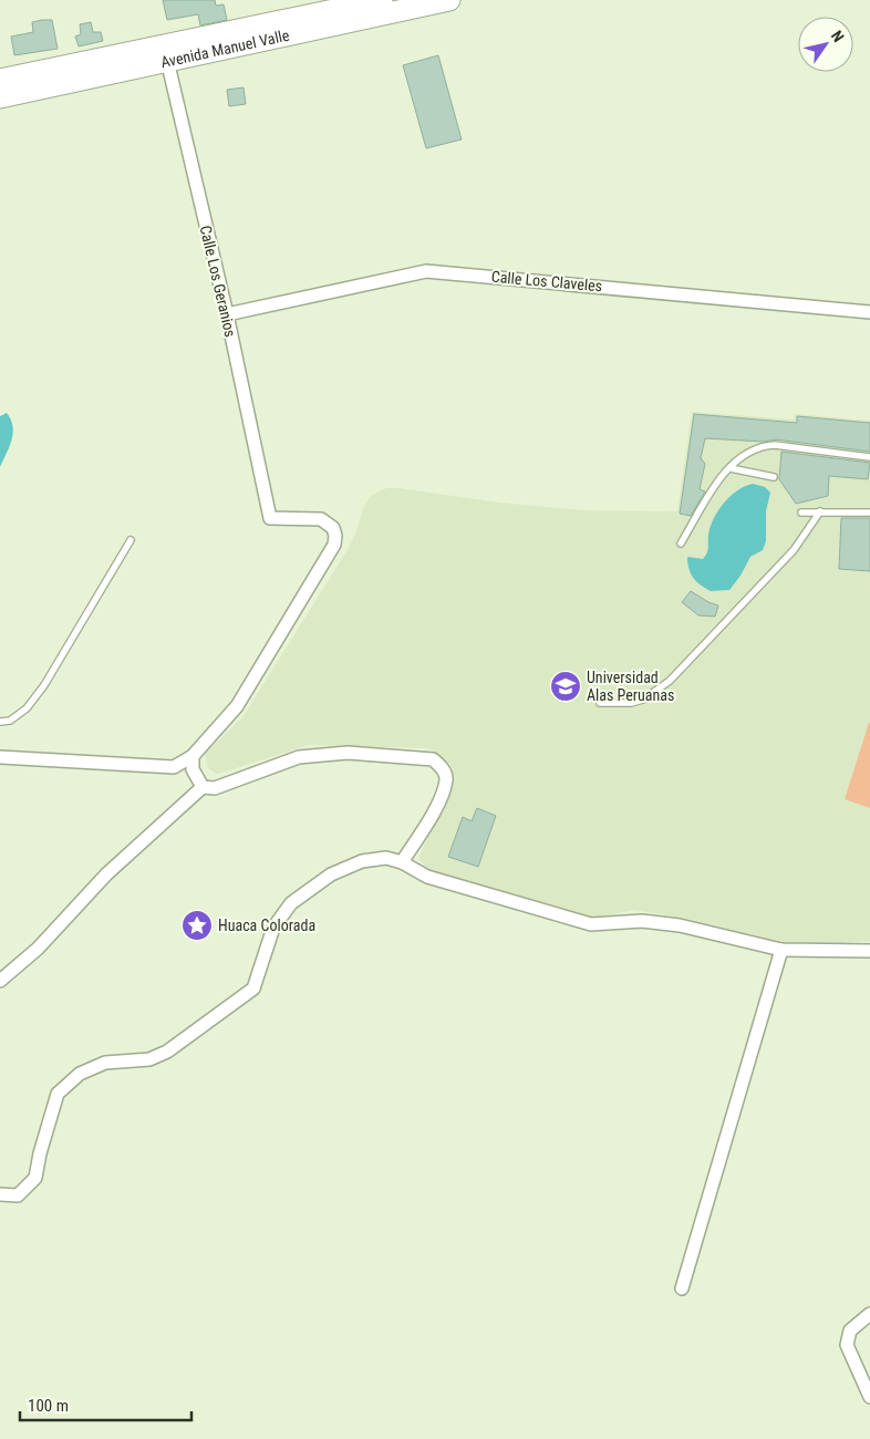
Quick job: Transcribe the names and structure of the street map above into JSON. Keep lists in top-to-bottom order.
{
  "streets": {
    "main road": ["Avenida Manuel Valle"],
    "street": ["Calle Los Geranios", "Calle Los Claveles"]
  },
  "crossings": [
    ["Avenida Manuel Valle", "Calle Los Geranios"],
    ["Calle Los Geranios", "Calle Los Claveles"]
  ],
  "places": {
    "school or university": ["Universidad Alas Peruanas"],
    "place": ["Huaca Colorada"]
  },
  "scale_bar": "100 m",
  "north": "top right"
}
